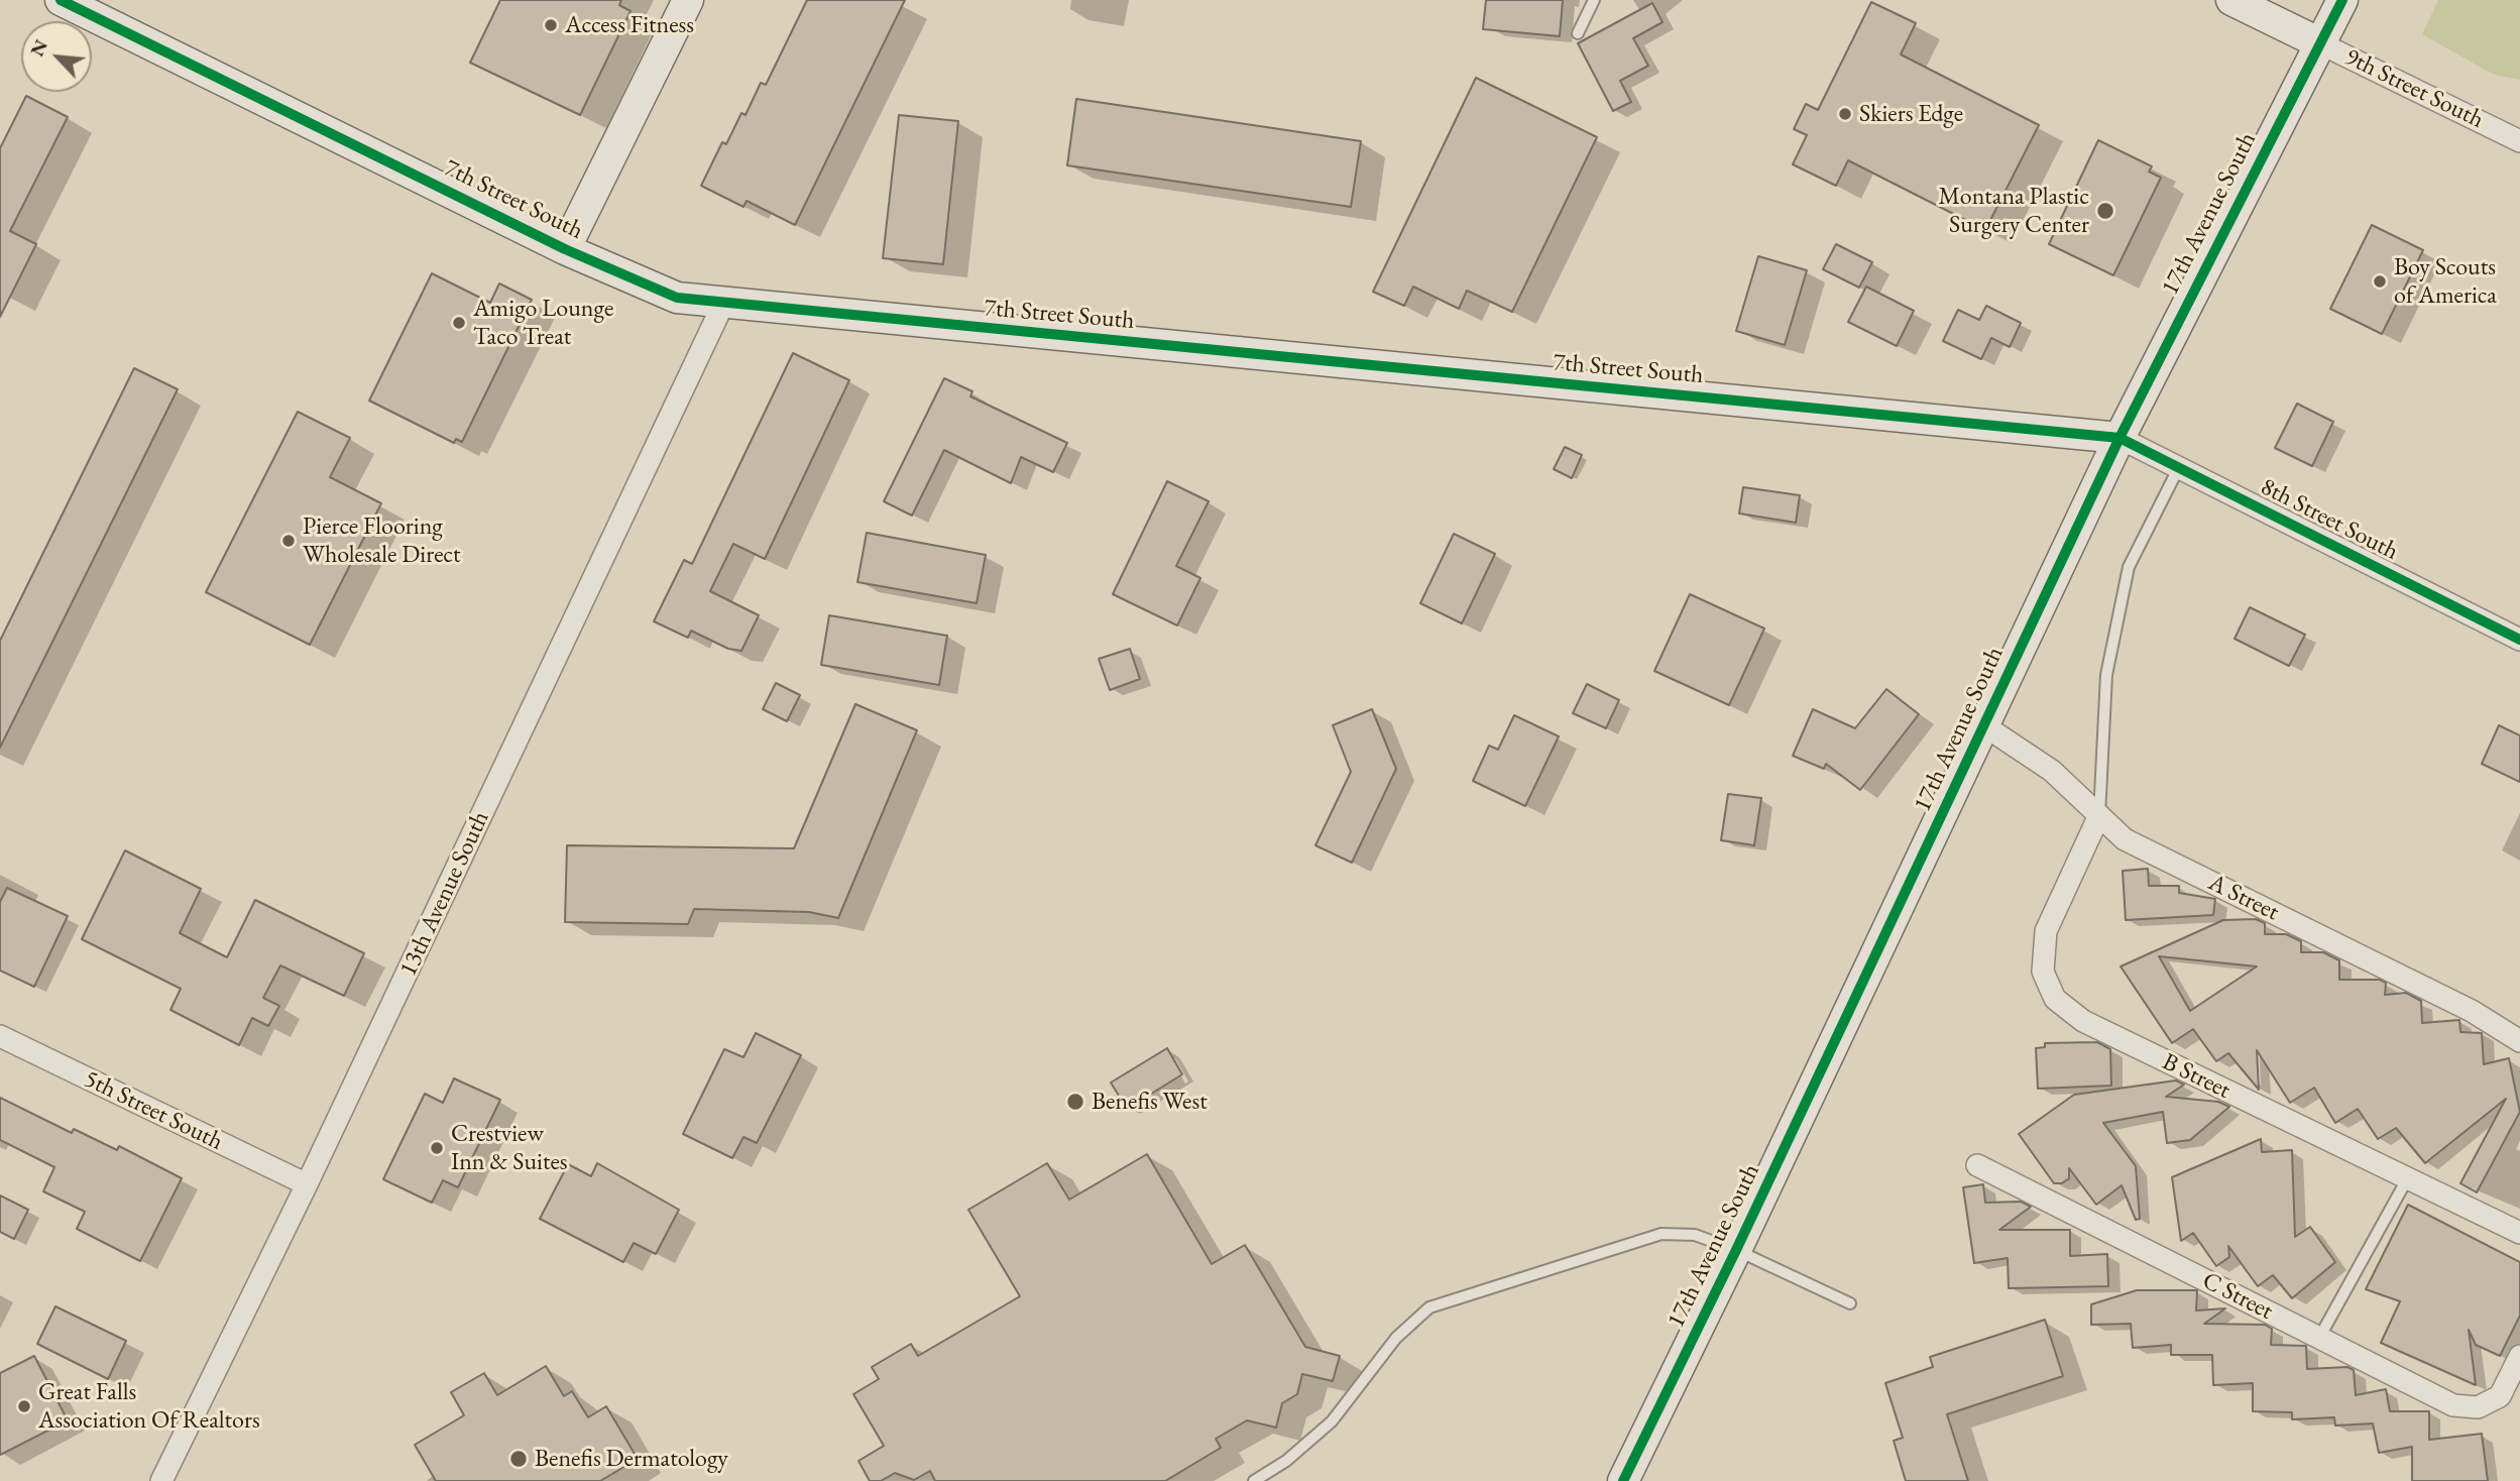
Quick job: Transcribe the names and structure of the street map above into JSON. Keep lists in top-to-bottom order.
{
  "streets": {
    "street": [
      "9th Street South",
      "7th Street South",
      "17th Avenue South",
      "8th Street South",
      "13th Avenue South",
      "A Street",
      "B Street",
      "5th Street South",
      "C Street"
    ]
  },
  "crossings": [
    ["9th Street South", "17th Avenue South"],
    ["7th Street South", "17th Avenue South"],
    ["7th Street South", "8th Street South"],
    ["7th Street South", "13th Avenue South"],
    ["17th Avenue South", "8th Street South"],
    ["17th Avenue South", "A Street"],
    ["13th Avenue South", "5th Street South"],
    ["A Street", "B Street"]
  ],
  "places": [
    "Access Fitness",
    "Skiers Edge",
    "Montana Plastic Surgery Center",
    "Boy Scouts of America",
    "Amigo Lounge Taco Treat",
    "Pierce Flooring Wholesale Direct",
    "Benefis West",
    "Crestview Inn & Suites",
    "Great Falls Association Of Realtors",
    "Benefis Dermatology"
  ],
  "north": "top left"
}
